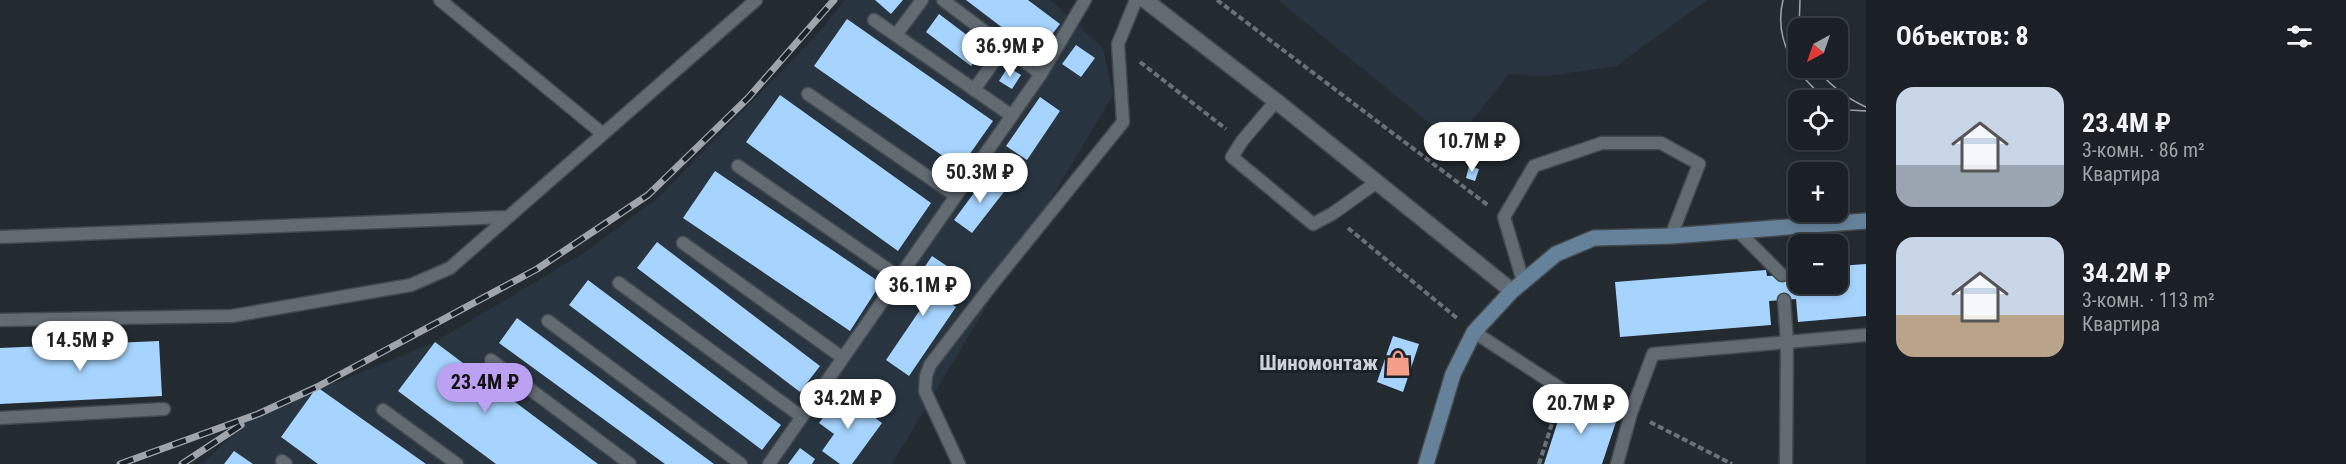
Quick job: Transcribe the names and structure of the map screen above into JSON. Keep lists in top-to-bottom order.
{
  "places": {
    "shop": ["Шиномонтаж"]
  },
  "north": "bottom left",
  "page": {
    "heading": "Объектов: 8",
    "map_buttons": ["+", "−"],
    "price": [
      "36.9M ₽",
      "10.7M ₽",
      "50.3M ₽",
      "36.1M ₽",
      "14.5M ₽",
      "23.4M ₽",
      "34.2M ₽",
      "20.7M ₽"
    ],
    "list": [
      {
        "name": "23.4M ₽",
        "note": "3-комн. · 86 m² · Квартира"
      },
      {
        "name": "34.2M ₽",
        "note": "3-комн. · 113 m² · Квартира"
      }
    ]
  }
}
